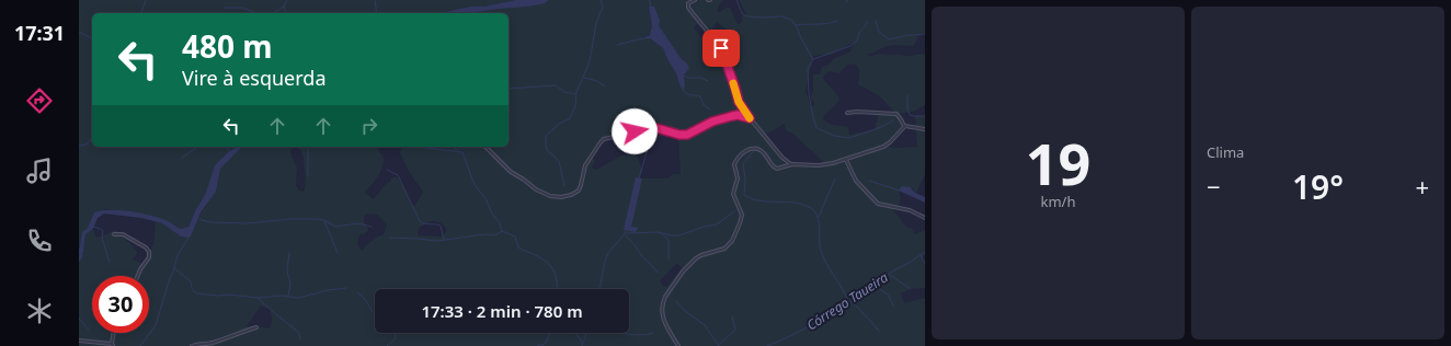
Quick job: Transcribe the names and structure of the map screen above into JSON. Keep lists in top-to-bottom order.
{
  "water": ["Córrego Taueira"],
  "page": {
    "tabs": "17:31",
    "tile": [
      ["19", "km/h"],
      "Clima"
    ],
    "turn": ["480 m", "Vire à esquerda"],
    "heat": ["−", "19°", "+"],
    "limit": "30",
    "trip": "17:33 · 2 min · 780 m"
  }
}
